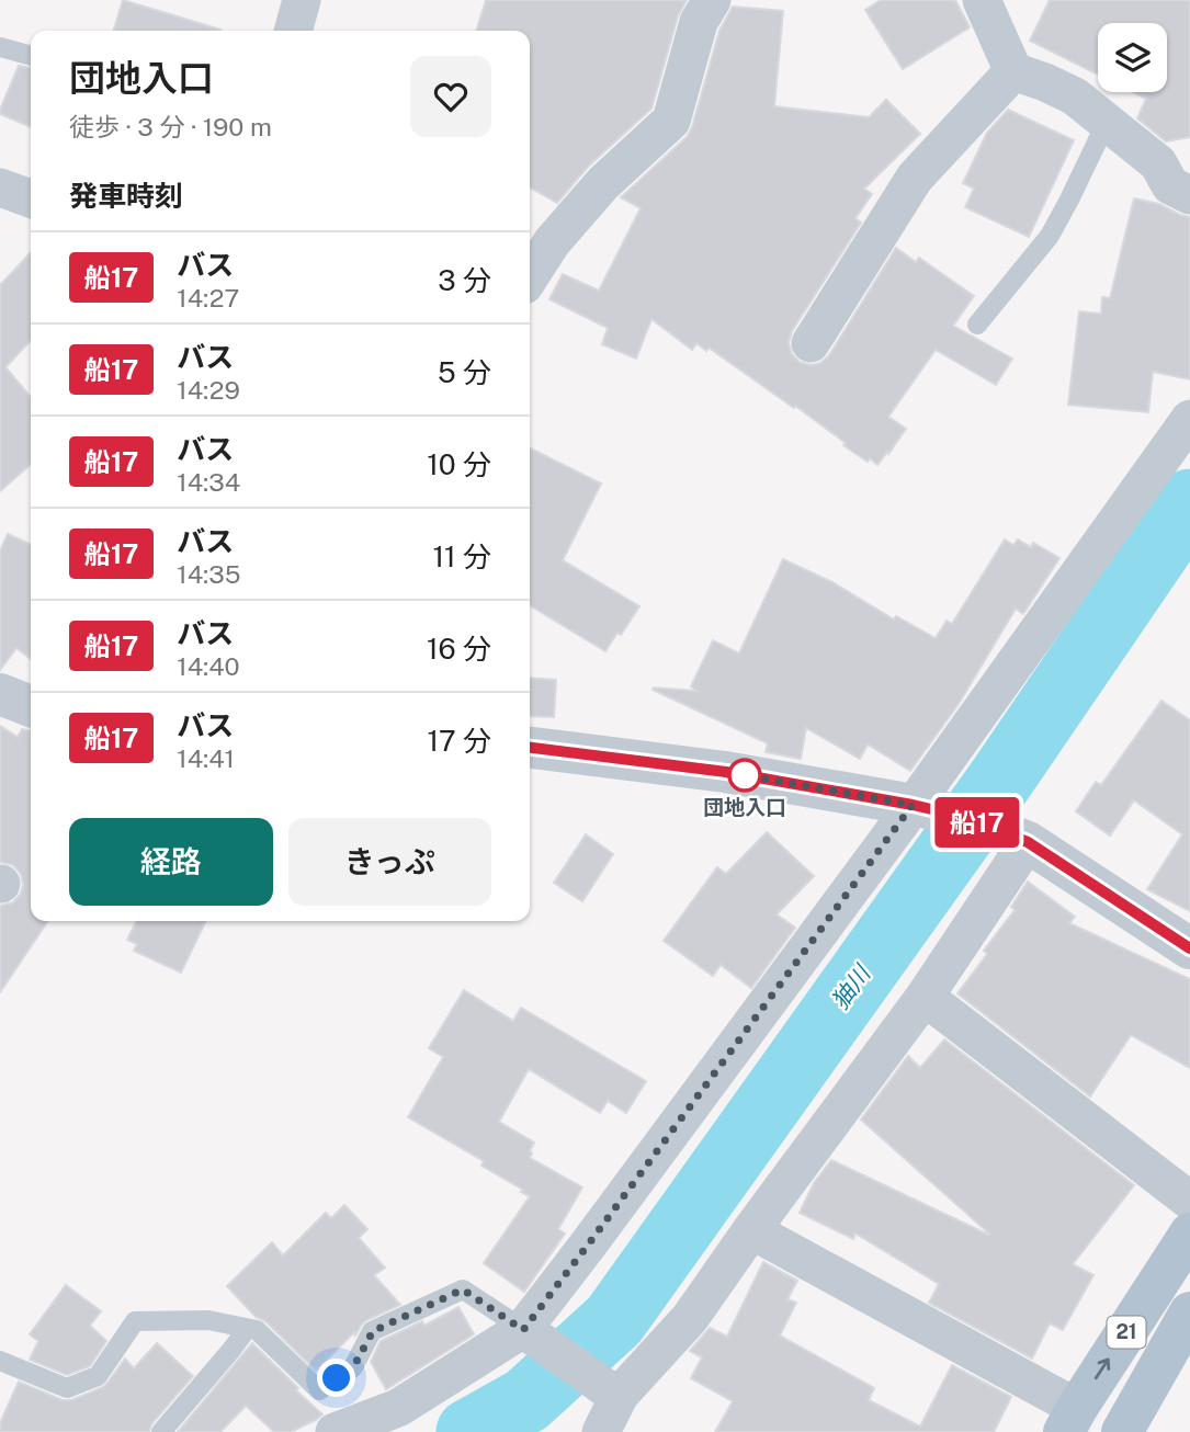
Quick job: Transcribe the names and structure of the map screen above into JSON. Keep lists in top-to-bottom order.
{
  "streets": {
    "main road": ["21"]
  },
  "water": ["㹨川"],
  "places": ["団地入口"],
  "lines": ["bus line 船17"],
  "page": {
    "on_map": "船17",
    "heading": [
      ["団地入口", "徒歩 · 3 分 · 190 m"],
      "発車時刻"
    ],
    "list": [
      {
        "mark": "船17",
        "name": "バス",
        "note": "14:27",
        "value": "3 分"
      },
      {
        "mark": "船17",
        "name": "バス",
        "note": "14:29",
        "value": "5 分"
      },
      {
        "mark": "船17",
        "name": "バス",
        "note": "14:34",
        "value": "10 分"
      },
      {
        "mark": "船17",
        "name": "バス",
        "note": "14:35",
        "value": "11 分"
      },
      {
        "mark": "船17",
        "name": "バス",
        "note": "14:40",
        "value": "16 分"
      },
      {
        "mark": "船17",
        "name": "バス",
        "note": "14:41",
        "value": "17 分"
      }
    ],
    "buttons": ["経路", "きっぷ"]
  }
}
